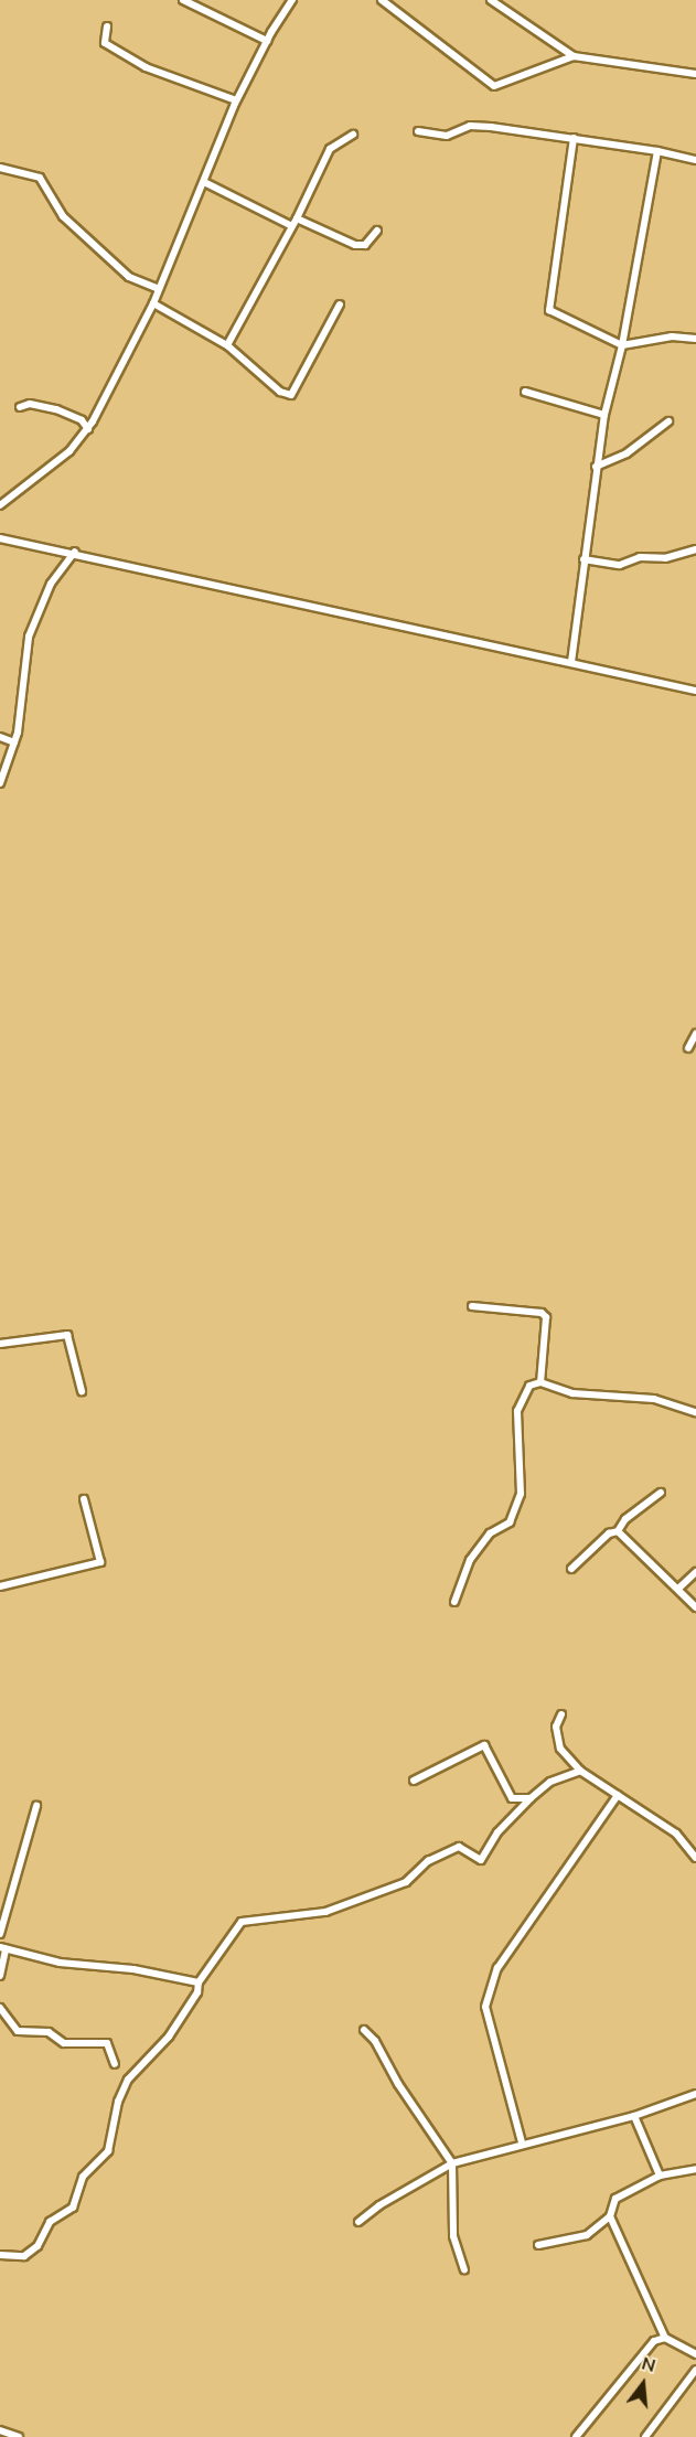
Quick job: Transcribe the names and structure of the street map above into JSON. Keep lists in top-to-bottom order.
{
  "north": "top"
}
